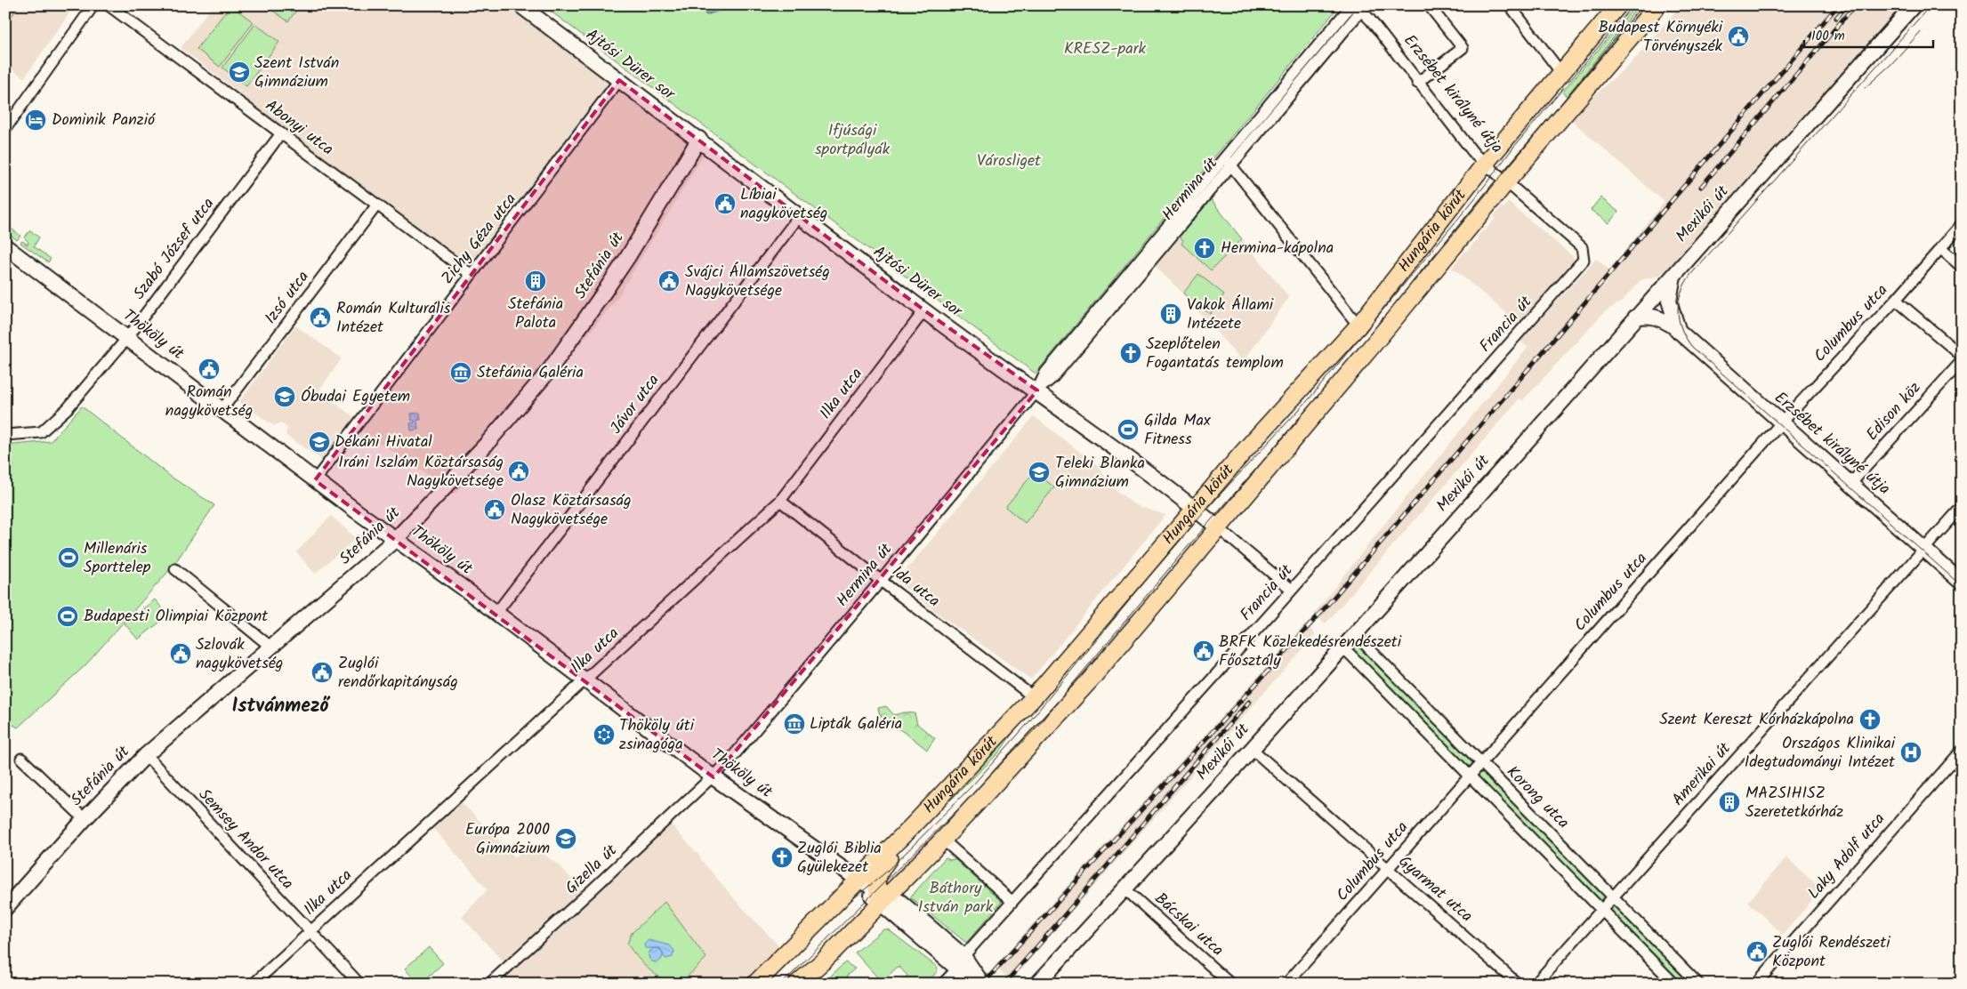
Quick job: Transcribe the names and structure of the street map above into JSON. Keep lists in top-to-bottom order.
{
  "streets": {
    "main road": ["Hungária körút"],
    "street": [
      "Ajtósi Dürer sor",
      "Erzsébet királyné útja",
      "Abonyi utca",
      "Hermina út",
      "Mexikói út",
      "Zichy Géza utca",
      "Szabó József utca",
      "Stefánia út",
      "Izsó utca",
      "Columbus utca",
      "Francia út",
      "Thököly út",
      "Ilka utca",
      "Jávor utca",
      "Edison köz",
      "Ida utca",
      "Amerikai út",
      "Korong utca",
      "Semsey Andor utca",
      "Laky Adolf utca",
      "Gizella út",
      "Gyarmat utca",
      "Bácskai utca"
    ]
  },
  "crossings": [
    ["Ajtósi Dürer sor", "Hermina út"],
    ["Ajtósi Dürer sor", "Hungária körút"],
    ["Ajtósi Dürer sor", "Zichy Géza utca"],
    ["Ajtósi Dürer sor", "Stefánia út"],
    ["Ajtósi Dürer sor", "Francia út"],
    ["Ajtósi Dürer sor", "Ilka utca"],
    ["Ajtósi Dürer sor", "Jávor utca"],
    ["Erzsébet királyné útja", "Hermina út"],
    ["Erzsébet királyné útja", "Mexikói út"],
    ["Erzsébet királyné útja", "Hungária körút"],
    ["Erzsébet királyné útja", "Columbus utca"],
    ["Erzsébet királyné útja", "Francia út"],
    ["Erzsébet királyné útja", "Edison köz"],
    ["Erzsébet királyné útja", "Amerikai út"],
    ["Abonyi utca", "Zichy Géza utca"],
    ["Abonyi utca", "Szabó József utca"],
    ["Abonyi utca", "Izsó utca"],
    ["Hermina út", "Thököly út"],
    ["Hermina út", "Ida utca"],
    ["Hermina út", "Gizella út"],
    ["Mexikói út", "Korong utca"],
    ["Mexikói út", "Gyarmat utca"],
    ["Mexikói út", "Bácskai utca"],
    ["Hungária körút", "Thököly út"],
    ["Hungária körút", "Ida utca"],
    ["Zichy Géza utca", "Thököly út"],
    ["Szabó József utca", "Thököly út"],
    ["Stefánia út", "Thököly út"],
    ["Stefánia út", "Semsey Andor utca"],
    ["Izsó utca", "Thököly út"],
    ["Columbus utca", "Korong utca"],
    ["Columbus utca", "Gyarmat utca"],
    ["Francia út", "Thököly út"],
    ["Thököly út", "Ilka utca"],
    ["Thököly út", "Jávor utca"],
    ["Thököly út", "Gizella út"],
    ["Ilka utca", "Ida utca"],
    ["Ilka utca", "Semsey Andor utca"],
    ["Amerikai út", "Korong utca"]
  ],
  "districts": ["Istvánmező"],
  "parks": [
    "KRESZ-park",
    "Ifjúsági sportpályák",
    "Városliget",
    "Báthory István park"
  ],
  "places": {
    "public building": [
      "Budapest Környéki Törvényszék",
      "Líbiai nagykövetség",
      "Svájci Államszövetség Nagykövetsége",
      "Román Kulturális Intézet",
      "Román nagykövetség",
      "Iráni Iszlám Köztársaság Nagykövetsége",
      "Olasz Köztársaság Nagykövetsége",
      "BRFK Közlekedésrendészeti Főosztály",
      "Szlovák nagykövetség",
      "Zuglói rendőrkapitányság",
      "Zuglói Rendészeti Központ"
    ],
    "school or university": [
      "Szent István Gimnázium",
      "Óbudai Egyetem",
      "Dékáni Hivatal",
      "Teleki Blanka Gimnázium",
      "Európa 2000 Gimnázium"
    ],
    "hotel": ["Dominik Panzió"],
    "church": [
      "Hermina-kápolna",
      "Szeplőtelen Fogantatás templom",
      "Szent Kereszt Kórházkápolna",
      "Zuglói Biblia Gyülekezet"
    ],
    "building": ["Stefánia Palota", "Vakok Állami Intézete", "MAZSIHISZ Szeretetkórház"],
    "museum": ["Stefánia Galéria", "Lipták Galéria"],
    "sports": ["Gilda Max Fitness", "Millenáris Sporttelep", "Budapesti Olimpiai Központ"],
    "synagogue": ["Thököly úti zsinagóga"],
    "hospital": ["Országos Klinikai Idegtudományi Intézet"]
  },
  "scale_bar": "100 m"
}
